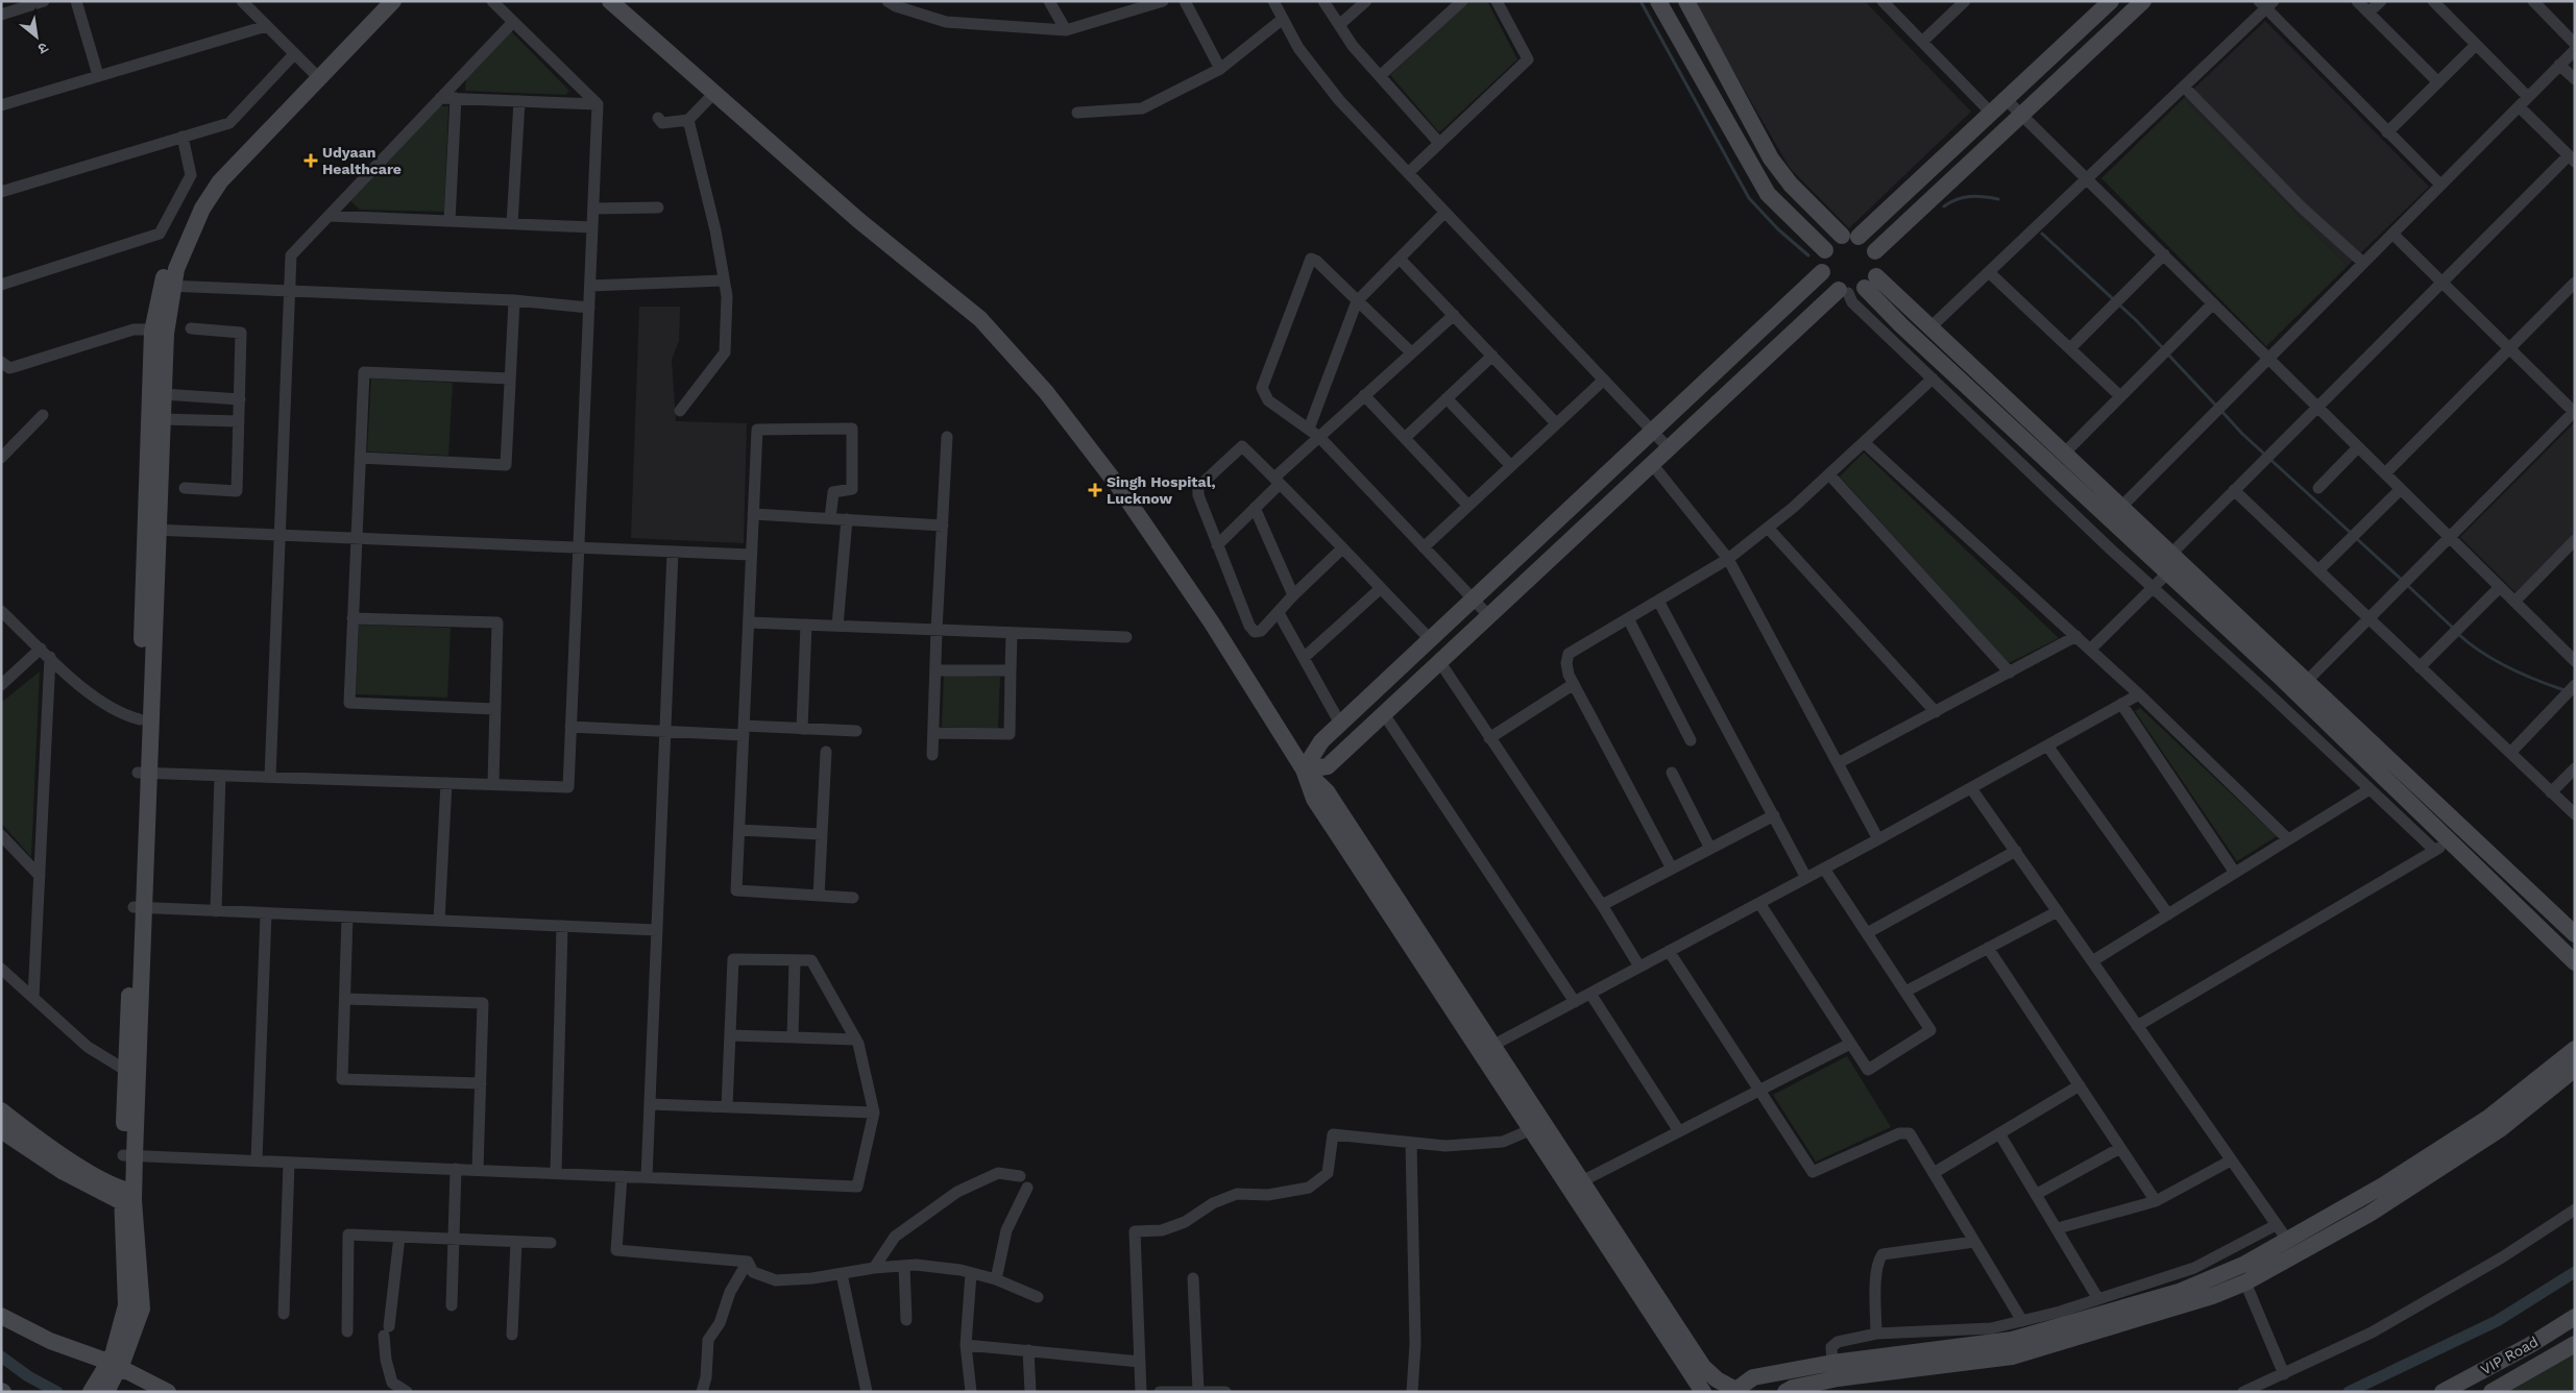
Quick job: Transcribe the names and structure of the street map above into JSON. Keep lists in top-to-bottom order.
{
  "streets": {
    "street": ["VIP Road"]
  },
  "places": {
    "health": ["Udyaan Healthcare", "Singh Hospital, Lucknow"]
  },
  "north": "bottom right"
}
